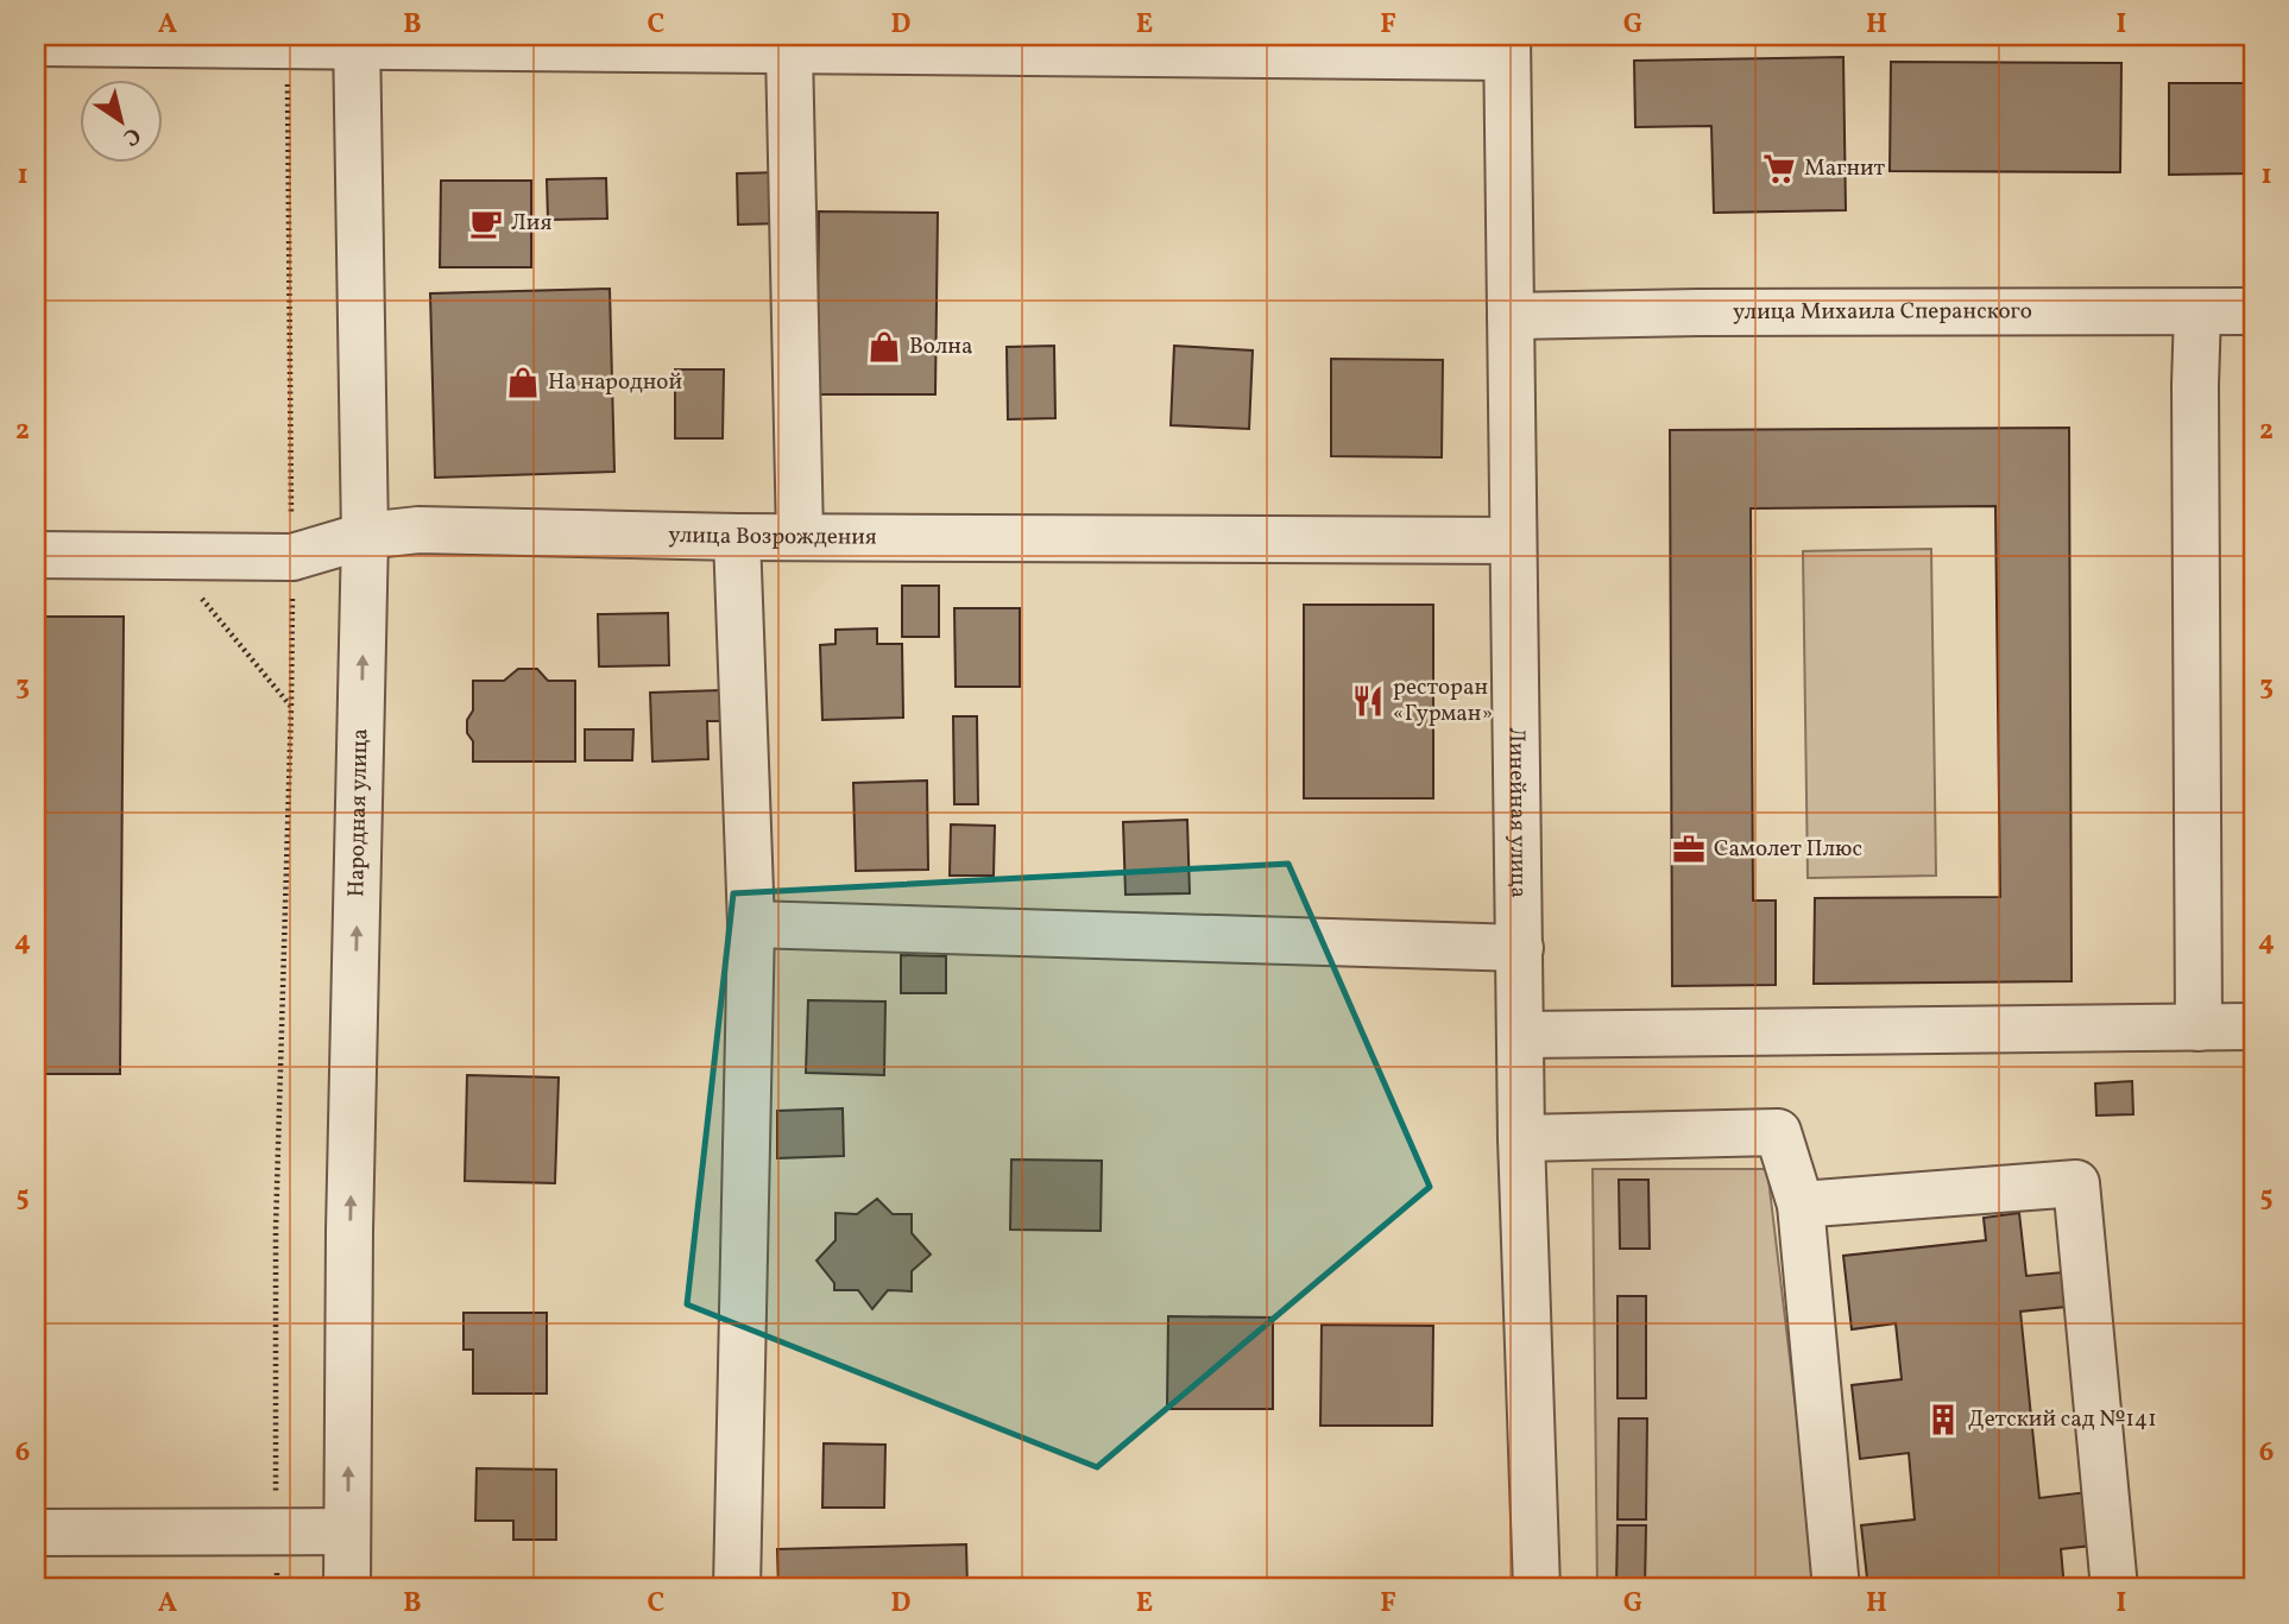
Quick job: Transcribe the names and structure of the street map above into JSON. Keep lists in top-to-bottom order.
{
  "streets": {
    "street": [
      "улица Михаила Сперанского",
      "улица Возрождения",
      "Народная улица",
      "Линейная улица"
    ]
  },
  "crossings": [
    ["улица Михаила Сперанского", "Линейная улица"],
    ["улица Возрождения", "Народная улица"],
    ["улица Возрождения", "Линейная улица"]
  ],
  "places": {
    "supermarket": ["Магнит"],
    "cafe": ["Лия"],
    "shop": ["Волна", "На народной"],
    "restaurant": ["ресторан «Гурман»"],
    "office": ["Самолет Плюс"],
    "building": ["Детский сад №141"]
  },
  "north": "bottom right",
  "grid": {
    "columns": [
      "A",
      "B",
      "C",
      "D",
      "E",
      "F",
      "G",
      "H",
      "I"
    ],
    "rows": [
      "1",
      "2",
      "3",
      "4",
      "5",
      "6"
    ]
  }
}
